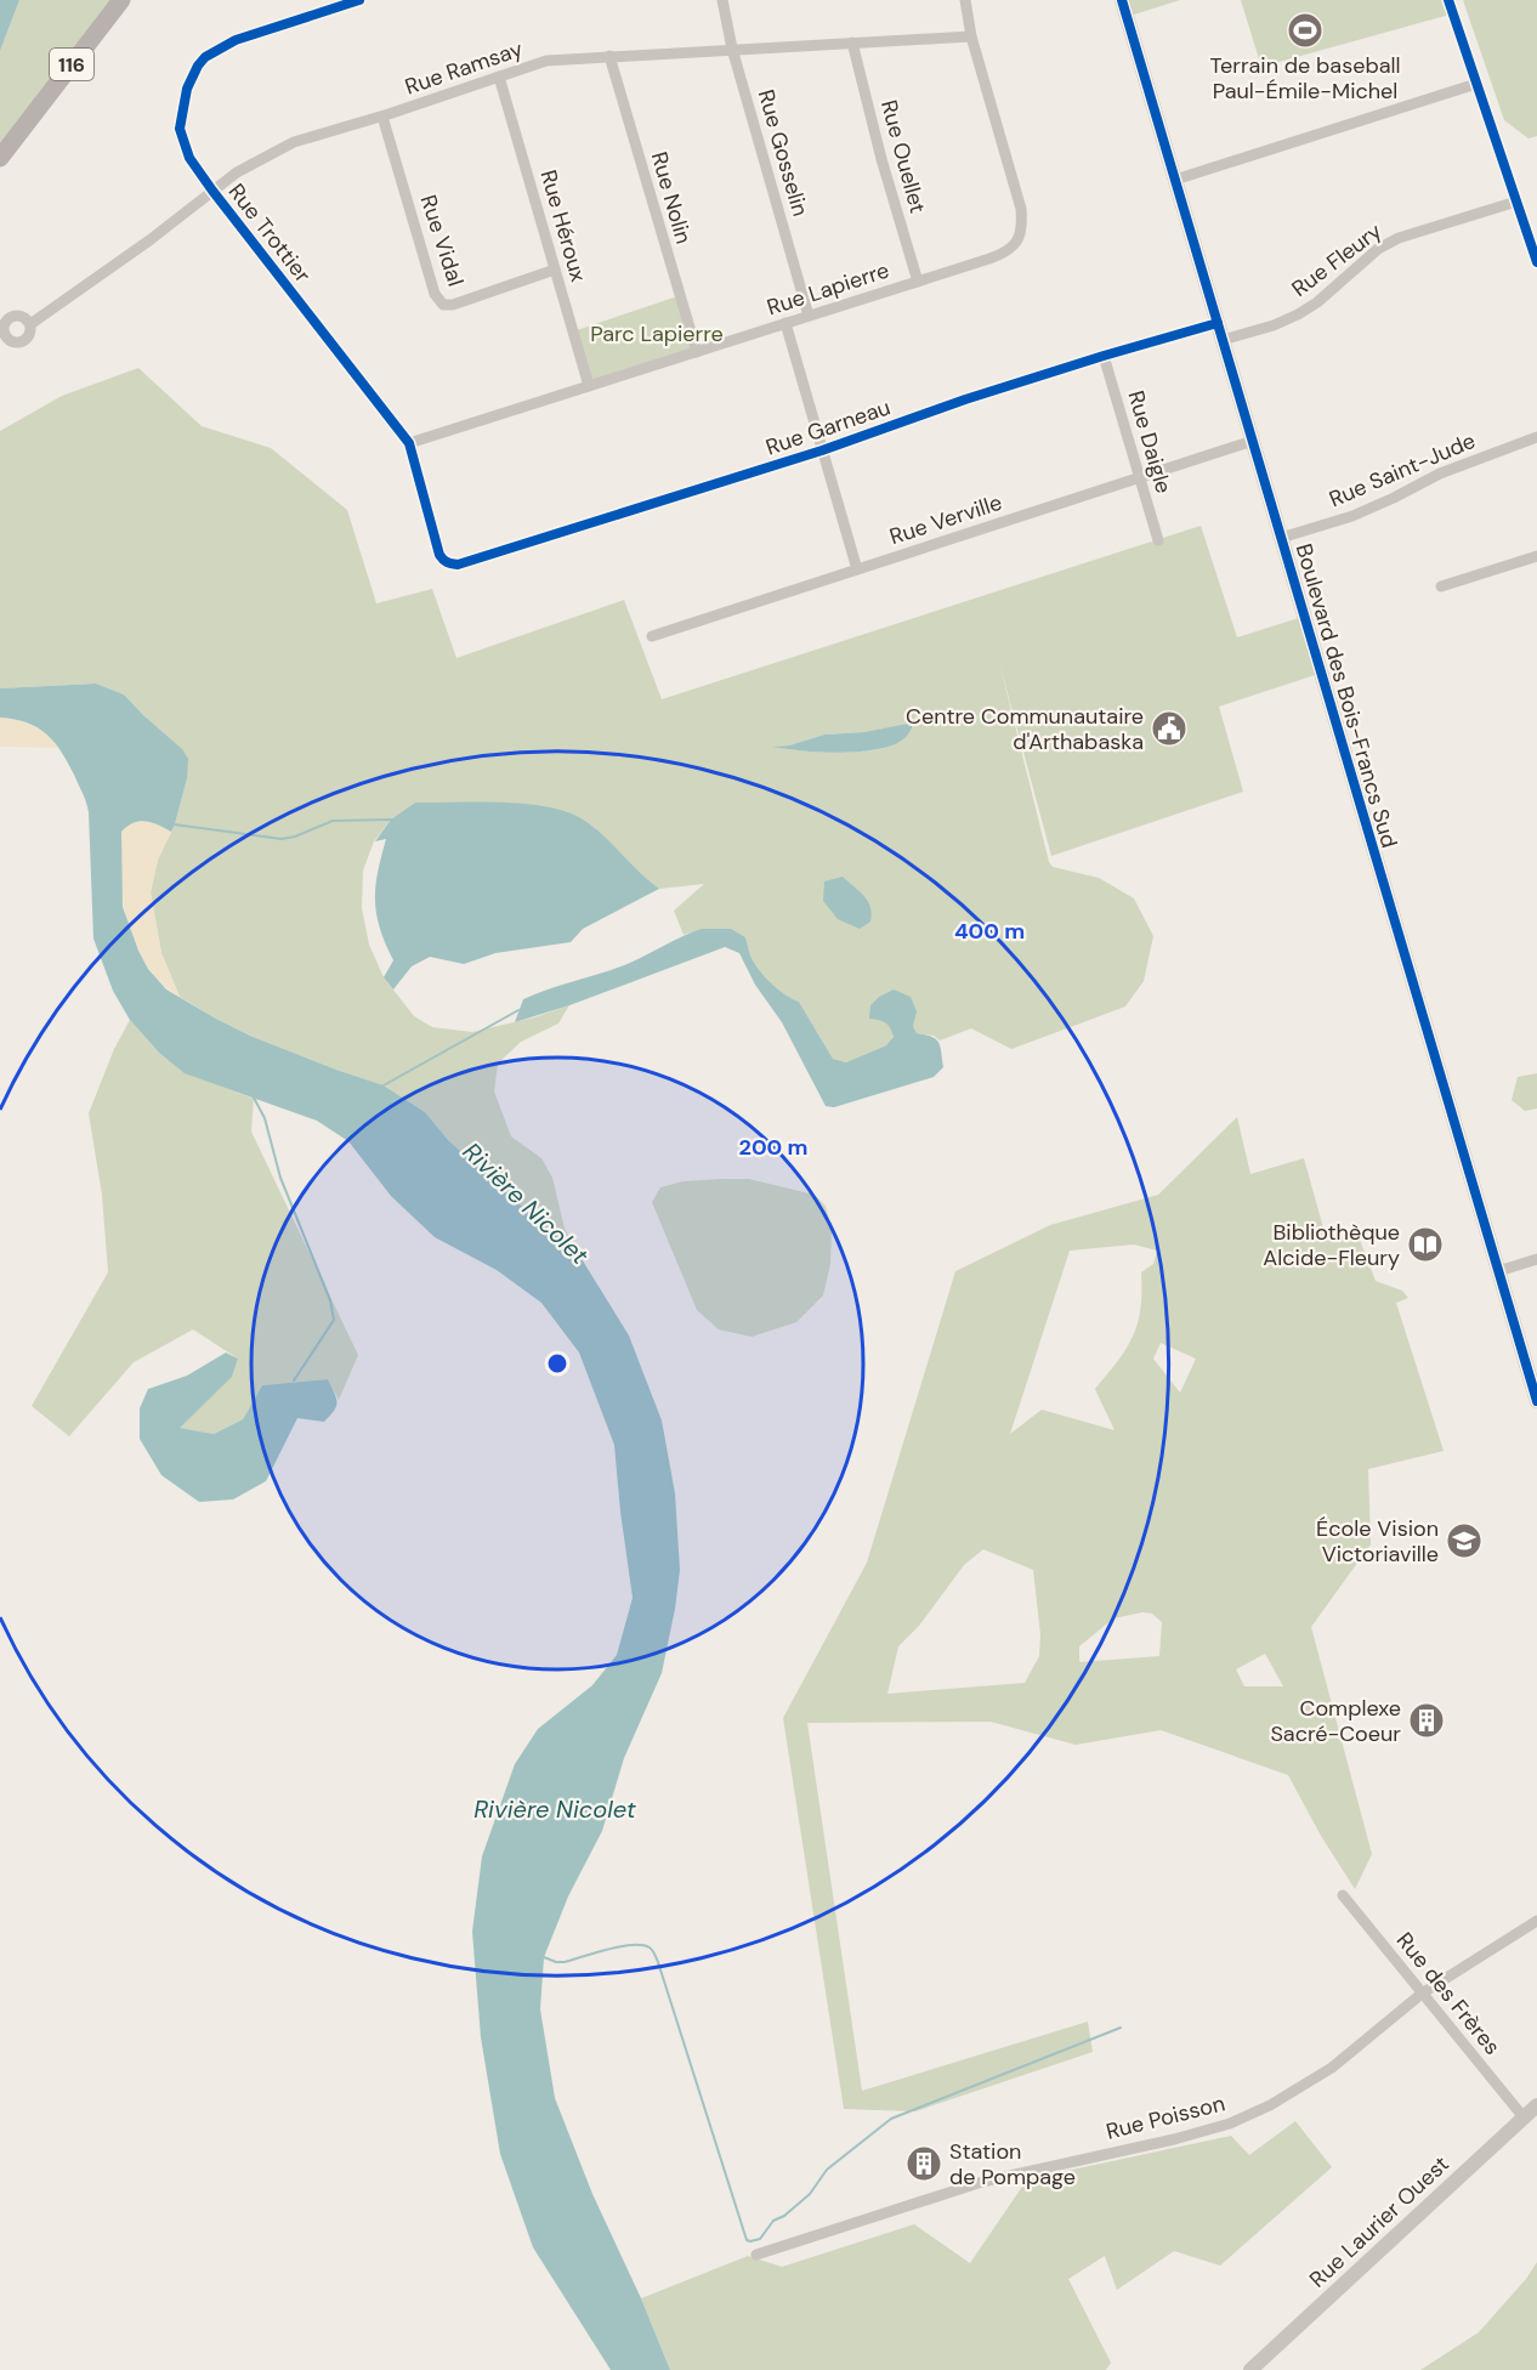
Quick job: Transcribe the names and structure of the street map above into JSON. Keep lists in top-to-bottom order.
{
  "streets": {
    "main road": ["116"],
    "street": [
      "Rue Ramsay",
      "Rue Gosselin",
      "Rue Ouellet",
      "Rue Nolin",
      "Rue Héroux",
      "Rue Trottier",
      "Rue Vidal",
      "Rue Fleury",
      "Rue Lapierre",
      "Rue Garneau",
      "Rue Daigle",
      "Rue Saint-Jude",
      "Rue Verville",
      "Boulevard des Bois-Francs Sud",
      "Rue des Frères",
      "Rue Poisson",
      "Rue Laurier Ouest"
    ]
  },
  "crossings": [
    ["Rue Ramsay", "Rue Gosselin"],
    ["Rue Ramsay", "Rue Ouellet"],
    ["Rue Ramsay", "Rue Nolin"],
    ["Rue Ramsay", "Rue Héroux"],
    ["Rue Ramsay", "Rue Trottier"],
    ["Rue Ramsay", "Rue Vidal"],
    ["Rue Ramsay", "Rue Lapierre"],
    ["Rue Gosselin", "Rue Lapierre"],
    ["Rue Ouellet", "Rue Lapierre"],
    ["Rue Nolin", "Rue Lapierre"],
    ["Rue Héroux", "Rue Vidal"],
    ["Rue Héroux", "Rue Lapierre"],
    ["Rue Trottier", "Rue Lapierre"],
    ["Rue Trottier", "Rue Garneau"],
    ["Rue Fleury", "Boulevard des Bois-Francs Sud"],
    ["Rue Garneau", "Rue Daigle"],
    ["Rue Garneau", "Boulevard des Bois-Francs Sud"],
    ["Rue Daigle", "Rue Verville"],
    ["Rue Saint-Jude", "Boulevard des Bois-Francs Sud"],
    ["Rue Verville", "Boulevard des Bois-Francs Sud"],
    ["Rue des Frères", "Rue Poisson"],
    ["Rue des Frères", "Rue Laurier Ouest"]
  ],
  "water": ["Rivière Nicolet"],
  "parks": ["Parc Lapierre"],
  "places": {
    "sports": ["Terrain de baseball Paul-Émile-Michel"],
    "public building": ["Centre Communautaire d'Arthabaska"],
    "library": ["Bibliothèque Alcide-Fleury"],
    "school or university": ["École Vision Victoriaville"],
    "building": ["Complexe Sacré-Coeur", "Station de Pompage"]
  },
  "rings": ["400 m", "200 m"]
}
